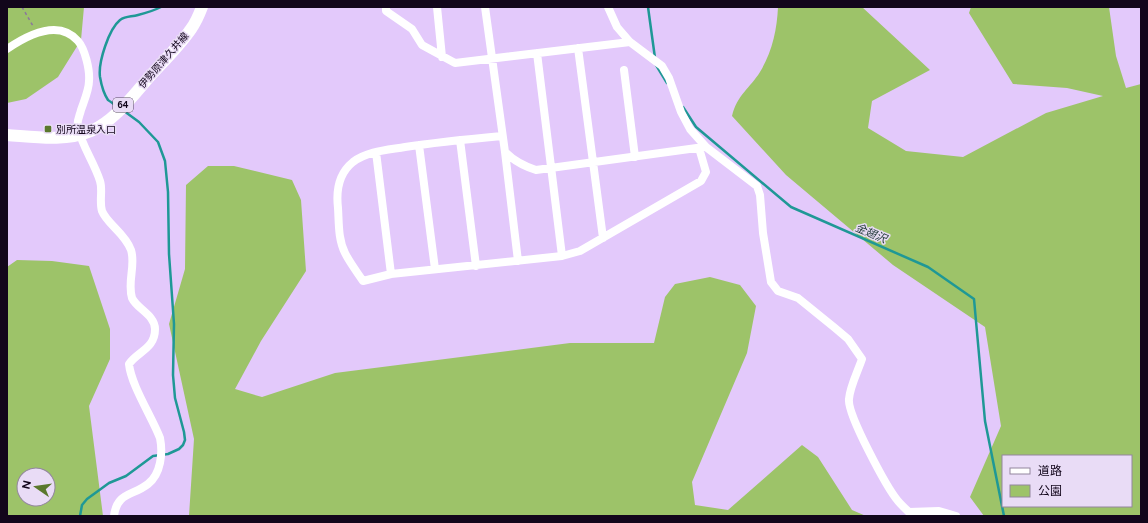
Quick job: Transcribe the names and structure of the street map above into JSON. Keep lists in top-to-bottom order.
{
  "streets": {
    "main road": ["伊勢原津久井線", "64"]
  },
  "water": ["金翅沢"],
  "places": {
    "transit": ["別所温泉入口"]
  },
  "legend": ["道路", "公園"],
  "north": "left"
}
